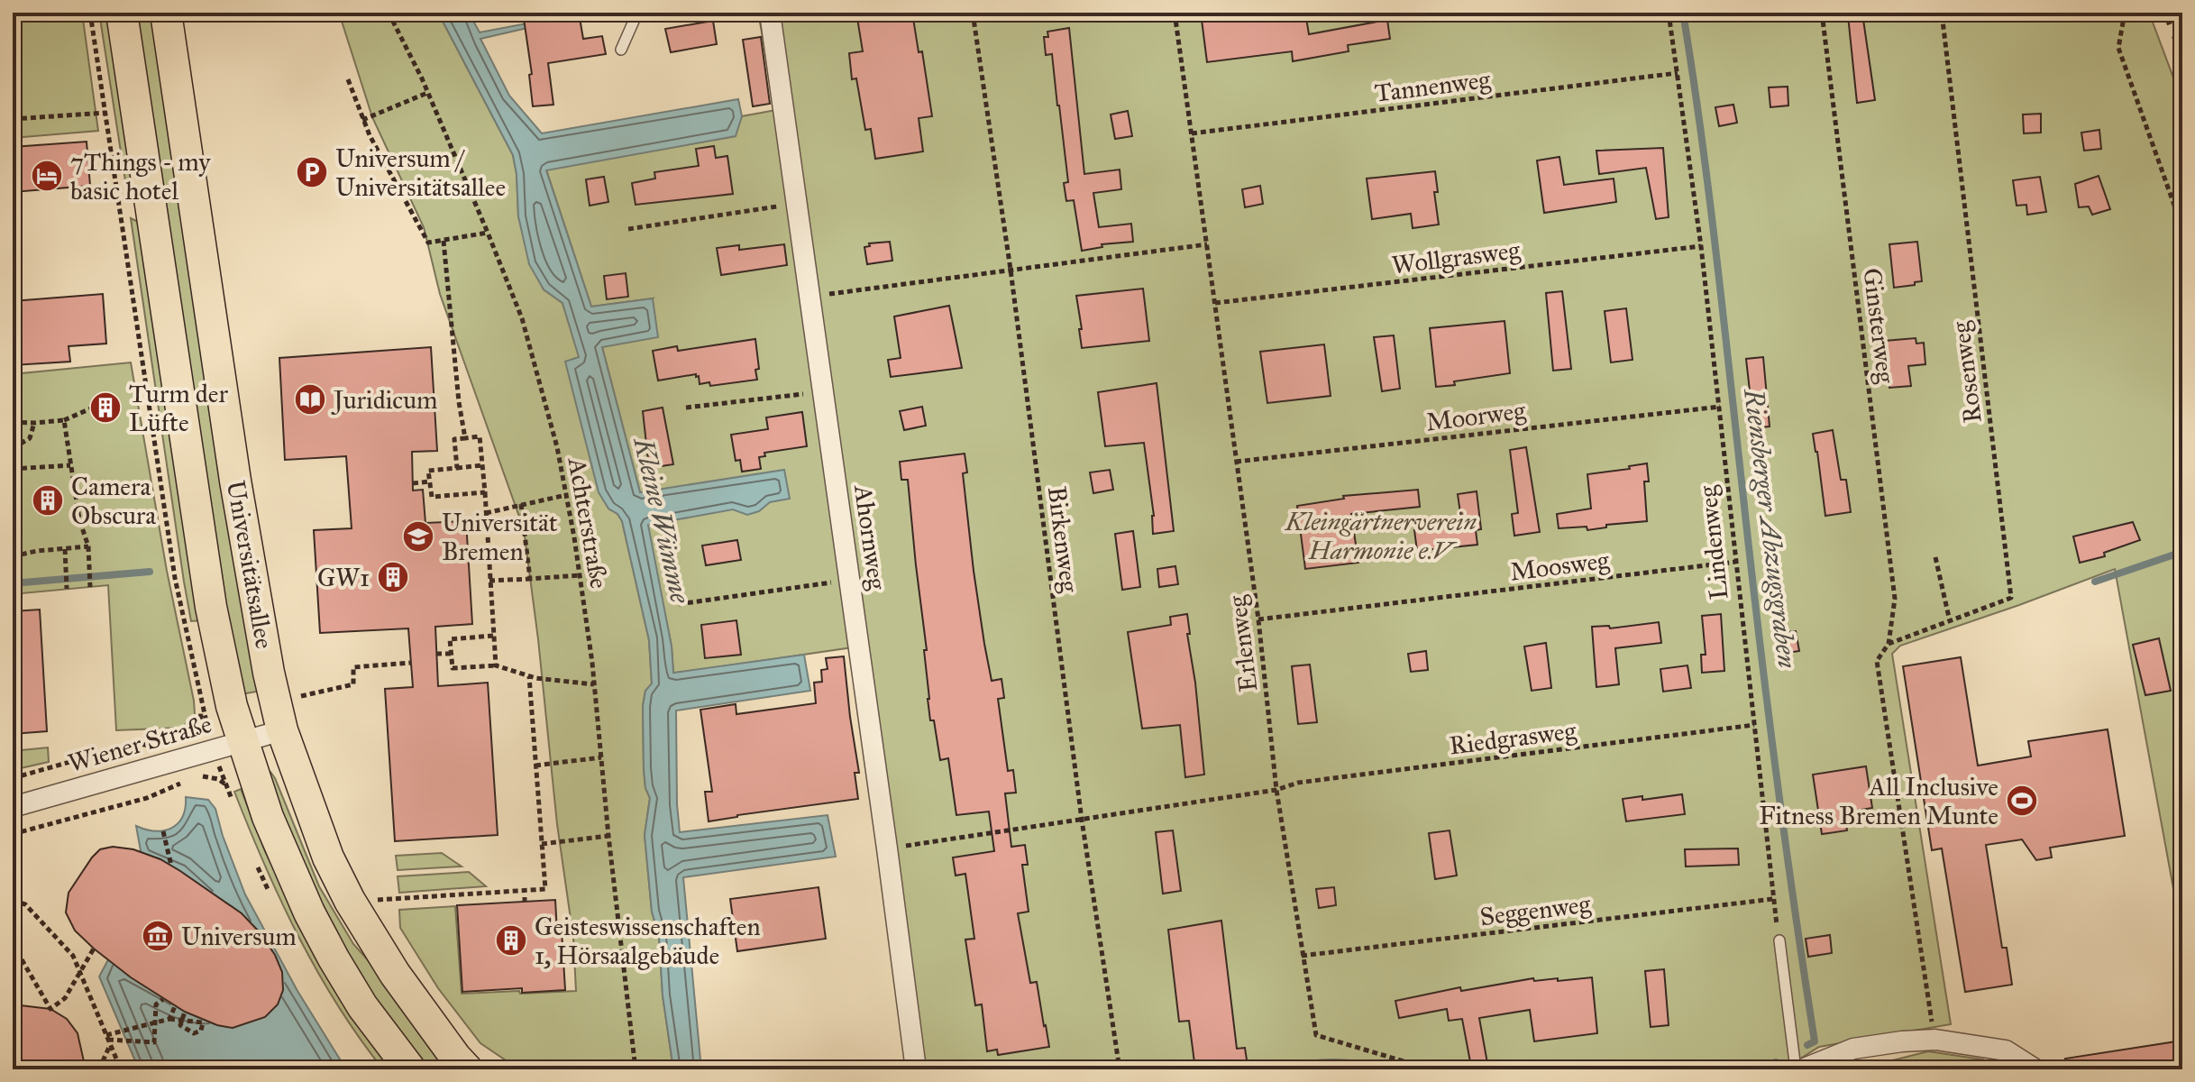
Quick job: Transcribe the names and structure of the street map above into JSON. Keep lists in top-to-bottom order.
{
  "streets": {
    "main road": ["Universitätsallee"],
    "street": ["Ahornweg", "Wiener Straße"],
    "path": [
      "Tannenweg",
      "Wollgrasweg",
      "Ginsterweg",
      "Rosenweg",
      "Moorweg",
      "Achterstraße",
      "Birkenweg",
      "Lindenweg",
      "Moosweg",
      "Erlenweg",
      "Riedgrasweg",
      "Seggenweg"
    ]
  },
  "crossings": [
    ["Tannenweg", "Lindenweg"],
    ["Tannenweg", "Erlenweg"],
    ["Wollgrasweg", "Lindenweg"],
    ["Wollgrasweg", "Erlenweg"],
    ["Ginsterweg", "Rosenweg"],
    ["Moorweg", "Lindenweg"],
    ["Moorweg", "Erlenweg"],
    ["Ahornweg", "Riedgrasweg"],
    ["Birkenweg", "Riedgrasweg"],
    ["Lindenweg", "Moosweg"],
    ["Lindenweg", "Riedgrasweg"],
    ["Lindenweg", "Seggenweg"],
    ["Universitätsallee", "Wiener Straße"],
    ["Moosweg", "Erlenweg"],
    ["Erlenweg", "Riedgrasweg"],
    ["Erlenweg", "Seggenweg"]
  ],
  "water": ["Kleine Wümme", "Riensberger Abzugsgraben"],
  "parks": ["Kleingärtnerverein Harmonie e.V"],
  "places": {
    "parking": ["Universum / Universitätsallee"],
    "hotel": ["7Things - my basic hotel"],
    "library": ["Juridicum"],
    "building": [
      "Turm der Lüfte",
      "Camera Obscura",
      "GW1",
      "Geisteswissenschaften 1, Hörsaalgebäude"
    ],
    "school or university": ["Universität Bremen"],
    "sports": ["All Inclusive Fitness Bremen Munte"],
    "museum": ["Universum"]
  }
}
